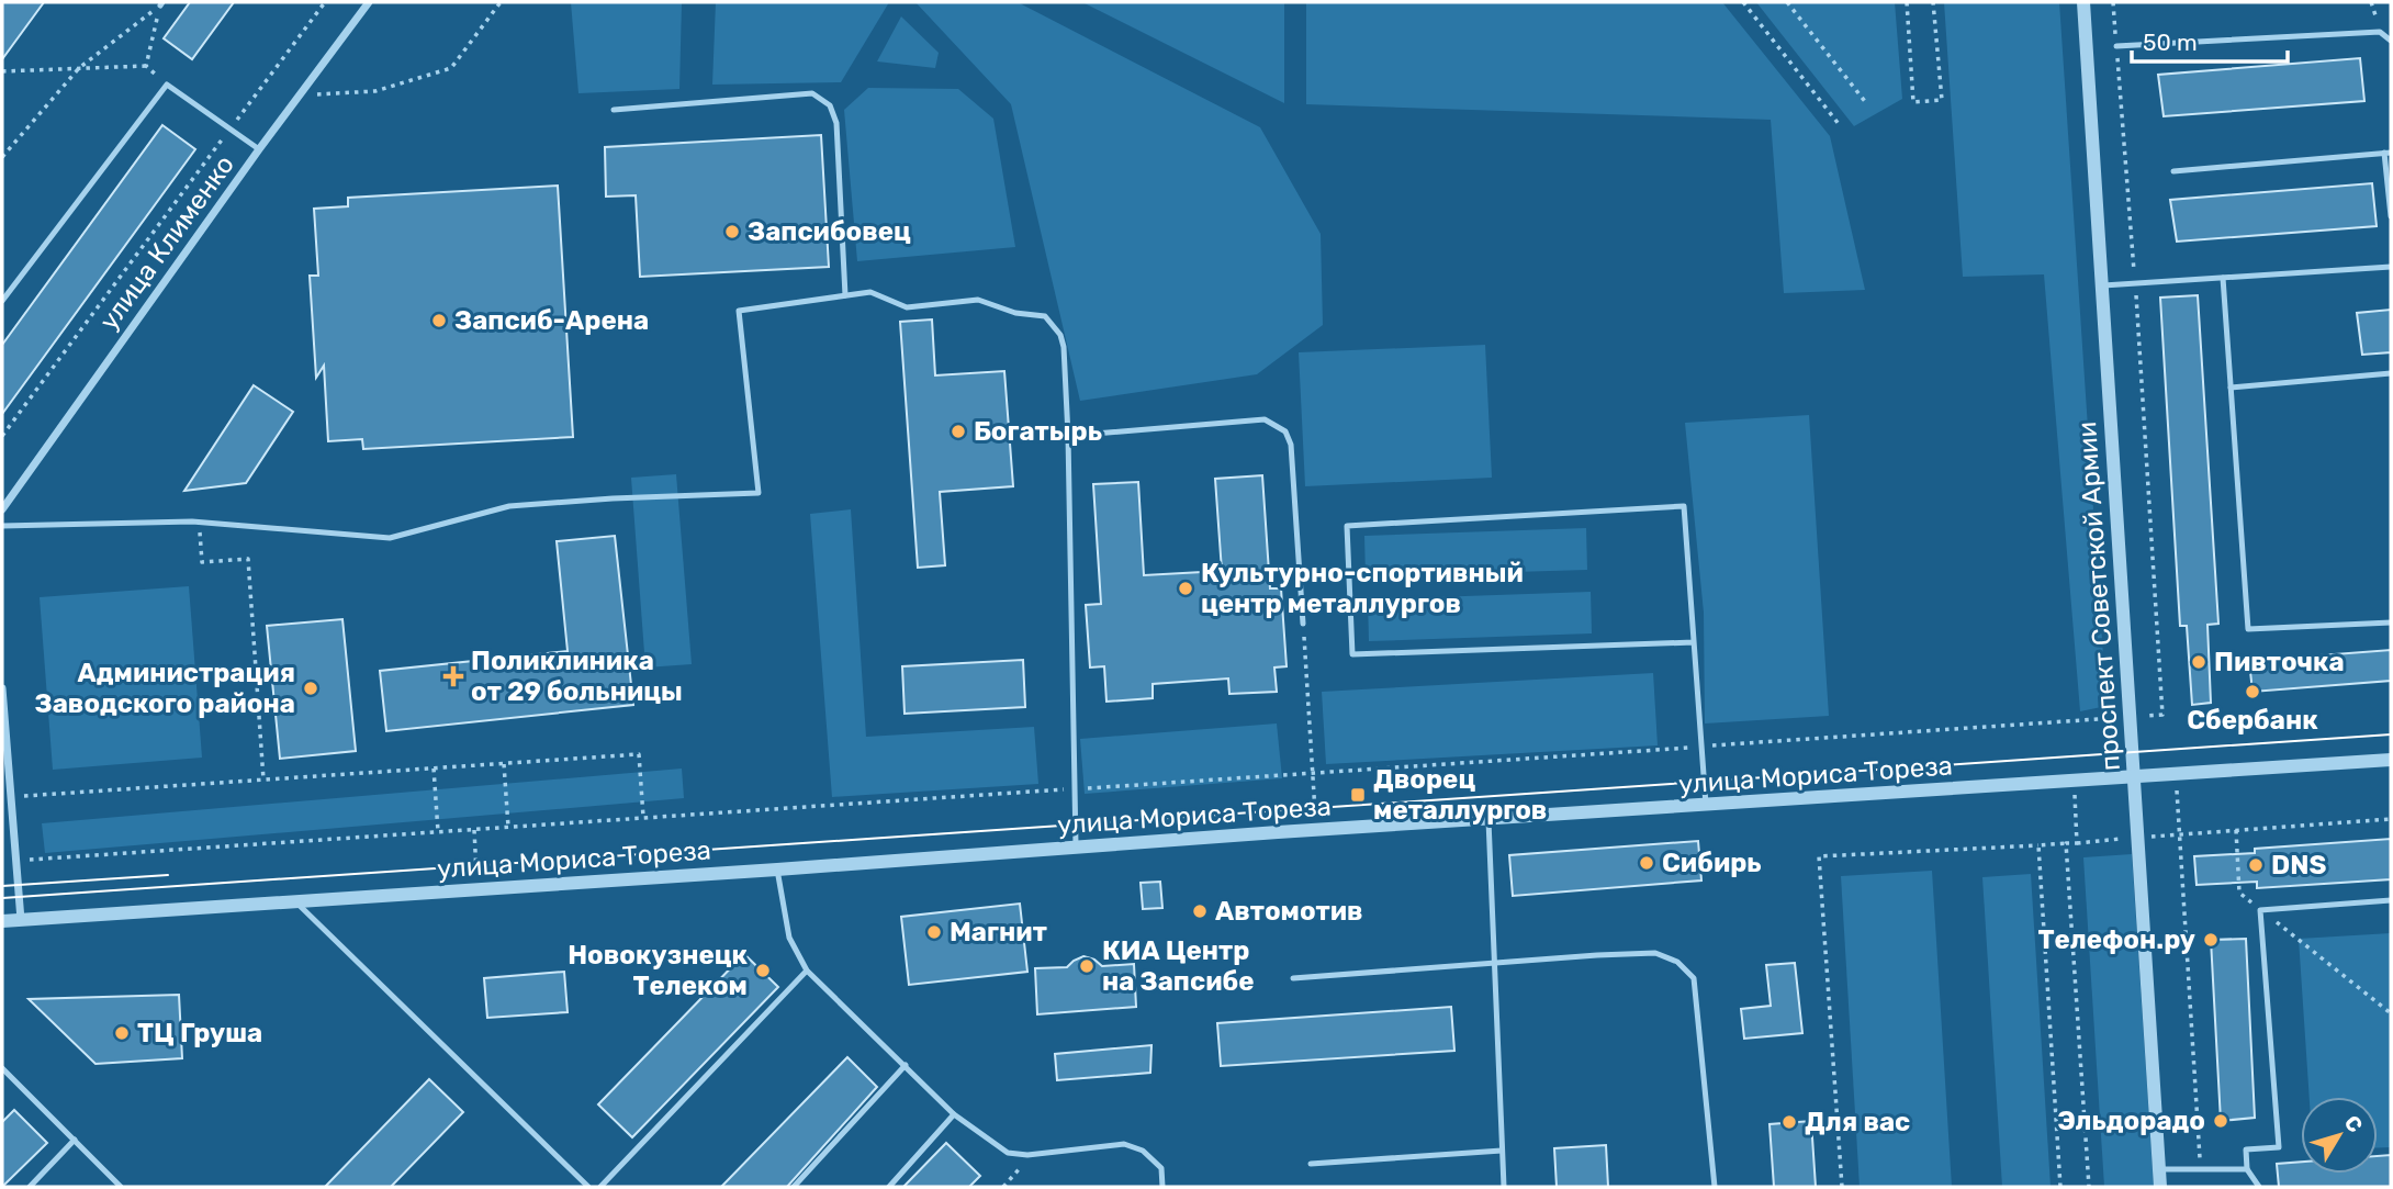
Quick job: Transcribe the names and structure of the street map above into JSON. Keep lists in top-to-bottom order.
{
  "streets": {
    "street": ["улица Клименко", "проспект Советской Армии", "улица Мориса Тореза"]
  },
  "crossings": [
    ["проспект Советской Армии", "улица Мориса Тореза"]
  ],
  "places": {
    "other": [
      "Запсибовец",
      "Запсиб-Арена",
      "Богатырь",
      "Культурно-спортивный центр металлургов",
      "Пивточка",
      "Администрация Заводского района",
      "Сбербанк",
      "Сибирь",
      "DNS",
      "Автомотив",
      "Магнит",
      "Телефон.ру",
      "КИА Центр на Запсибе",
      "Новокузнецк Телеком",
      "ТЦ Груша",
      "Эльдорадо",
      "Для вас"
    ],
    "health": ["Поликлиника от 29 больницы"],
    "transit": ["Дворец металлургов"]
  },
  "scale_bar": "50 m",
  "north": "top right"
}
